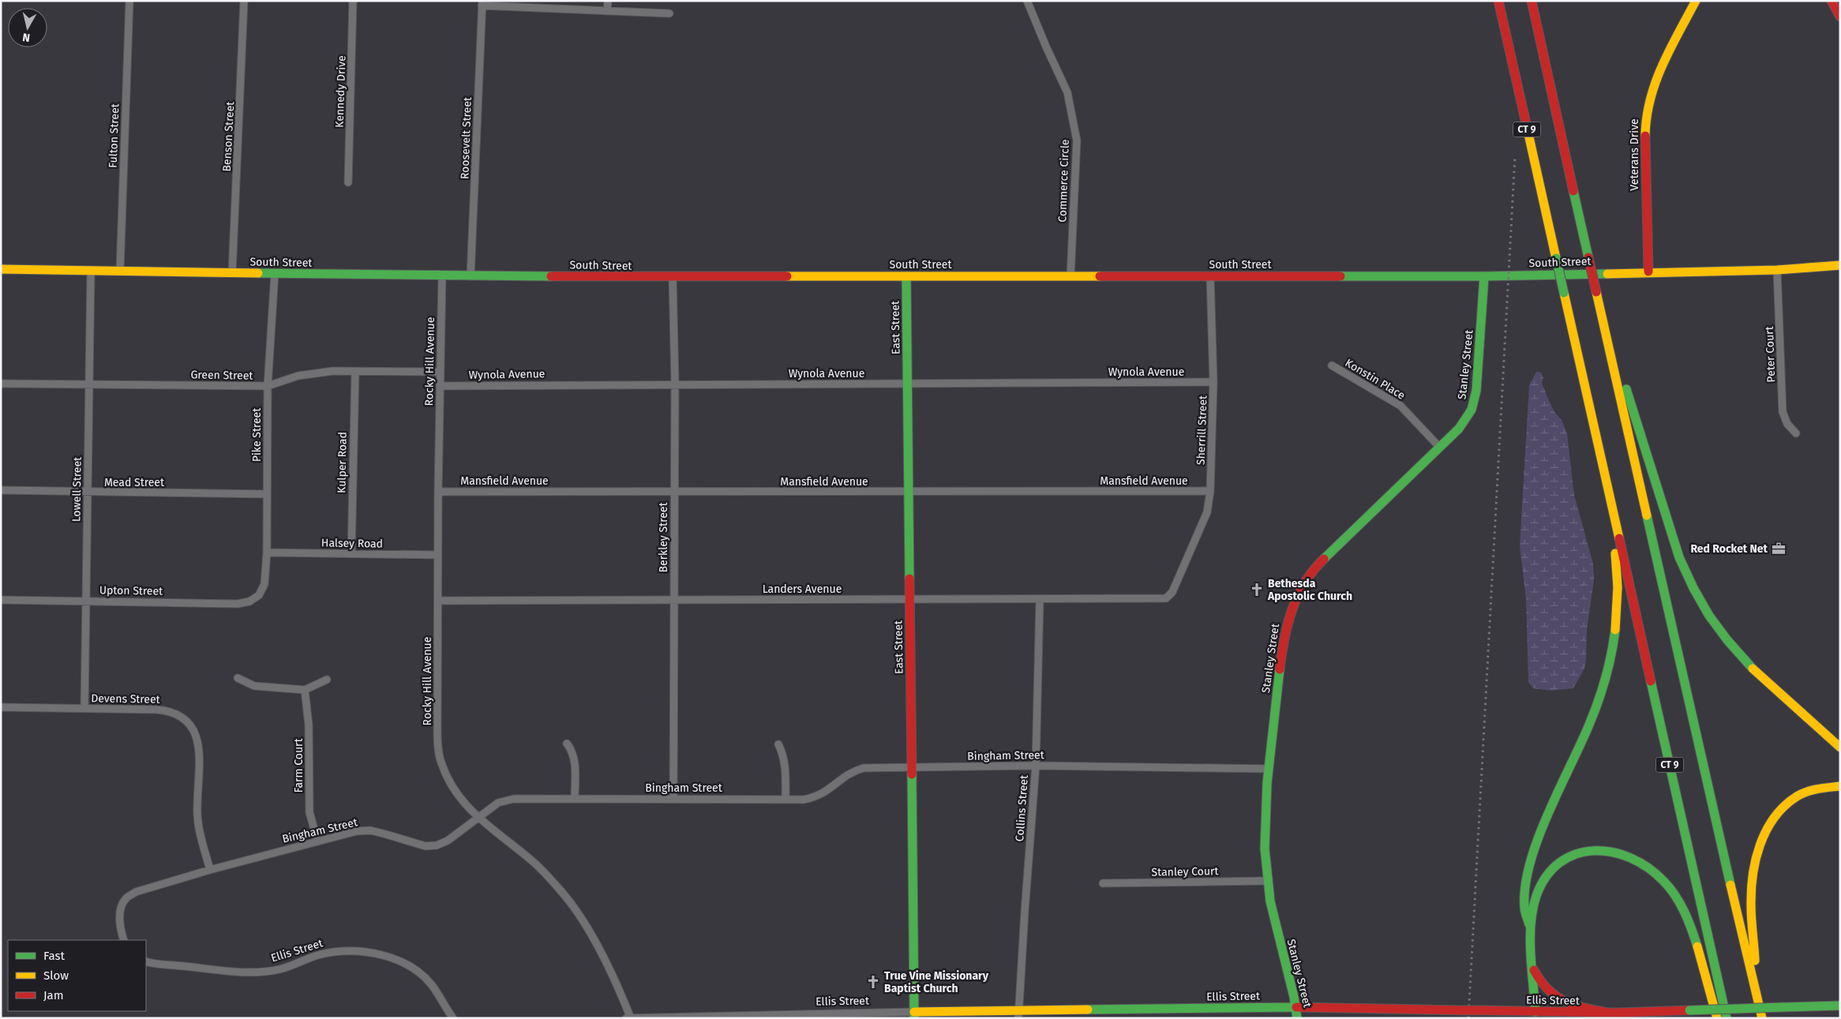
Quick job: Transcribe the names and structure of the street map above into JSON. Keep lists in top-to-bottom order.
{
  "streets": {
    "main road": [
      "CT 9",
      "Veterans Drive",
      "South Street",
      "East Street",
      "Stanley Street",
      "Ellis Street"
    ],
    "street": [
      "Kennedy Drive",
      "Fulton Street",
      "Benson Street",
      "Roosevelt Street",
      "Commerce Circle",
      "Peter Court",
      "Rocky Hill Avenue",
      "Wynola Avenue",
      "Green Street",
      "Konstin Place",
      "Sherrill Street",
      "Pike Street",
      "Kulper Road",
      "Mansfield Avenue",
      "Mead Street",
      "Lowell Street",
      "Berkley Street",
      "Halsey Road",
      "Landers Avenue",
      "Upton Street",
      "Devens Street",
      "Bingham Street",
      "Farm Court",
      "Collins Street",
      "Stanley Court"
    ]
  },
  "crossings": [
    ["Fulton Street", "South Street"],
    ["Benson Street", "South Street"],
    ["Roosevelt Street", "South Street"],
    ["Veterans Drive", "South Street"],
    ["Commerce Circle", "South Street"],
    ["South Street", "East Street"],
    ["South Street", "Peter Court"],
    ["South Street", "Rocky Hill Avenue"],
    ["South Street", "Stanley Street"],
    ["South Street", "Sherrill Street"],
    ["South Street", "Pike Street"],
    ["South Street", "Lowell Street"],
    ["South Street", "Berkley Street"],
    ["East Street", "Wynola Avenue"],
    ["East Street", "Mansfield Avenue"],
    ["East Street", "Landers Avenue"],
    ["East Street", "Bingham Street"],
    ["East Street", "Ellis Street"],
    ["Rocky Hill Avenue", "Wynola Avenue"],
    ["Rocky Hill Avenue", "Green Street"],
    ["Rocky Hill Avenue", "Mansfield Avenue"],
    ["Rocky Hill Avenue", "Halsey Road"],
    ["Rocky Hill Avenue", "Landers Avenue"],
    ["Rocky Hill Avenue", "Bingham Street"],
    ["Rocky Hill Avenue", "Ellis Street"],
    ["Stanley Street", "Konstin Place"],
    ["Stanley Street", "Bingham Street"],
    ["Stanley Street", "Stanley Court"],
    ["Stanley Street", "Ellis Street"],
    ["Wynola Avenue", "Sherrill Street"],
    ["Wynola Avenue", "Berkley Street"],
    ["Green Street", "Pike Street"],
    ["Green Street", "Kulper Road"],
    ["Green Street", "Lowell Street"],
    ["Sherrill Street", "Mansfield Avenue"],
    ["Sherrill Street", "Landers Avenue"],
    ["Pike Street", "Mead Street"],
    ["Pike Street", "Halsey Road"],
    ["Pike Street", "Upton Street"],
    ["Kulper Road", "Halsey Road"],
    ["Mansfield Avenue", "Berkley Street"],
    ["Mead Street", "Lowell Street"],
    ["Lowell Street", "Upton Street"],
    ["Lowell Street", "Devens Street"],
    ["Berkley Street", "Landers Avenue"],
    ["Berkley Street", "Bingham Street"],
    ["Landers Avenue", "Collins Street"],
    ["Devens Street", "Bingham Street"],
    ["Bingham Street", "Farm Court"],
    ["Bingham Street", "Collins Street"],
    ["Collins Street", "Ellis Street"]
  ],
  "places": {
    "office": ["Red Rocket Net"],
    "church": ["Bethesda Apostolic Church", "True Vine Missionary Baptist Church"]
  },
  "legend": ["Fast", "Slow", "Jam"],
  "north": "bottom"
}
